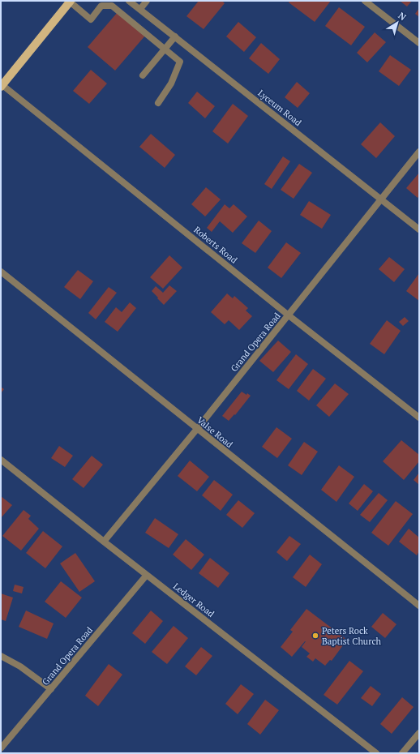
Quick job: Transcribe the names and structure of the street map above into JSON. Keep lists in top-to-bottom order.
{
  "streets": {
    "street": [
      "Lyceum Road",
      "Roberts Road",
      "Grand Opera Road",
      "Valse Road",
      "Ledger Road"
    ]
  },
  "crossings": [
    ["Lyceum Road", "Grand Opera Road"],
    ["Roberts Road", "Grand Opera Road"],
    ["Grand Opera Road", "Valse Road"],
    ["Grand Opera Road", "Ledger Road"]
  ],
  "places": ["Peters Rock Baptist Church"],
  "north": "top right"
}
